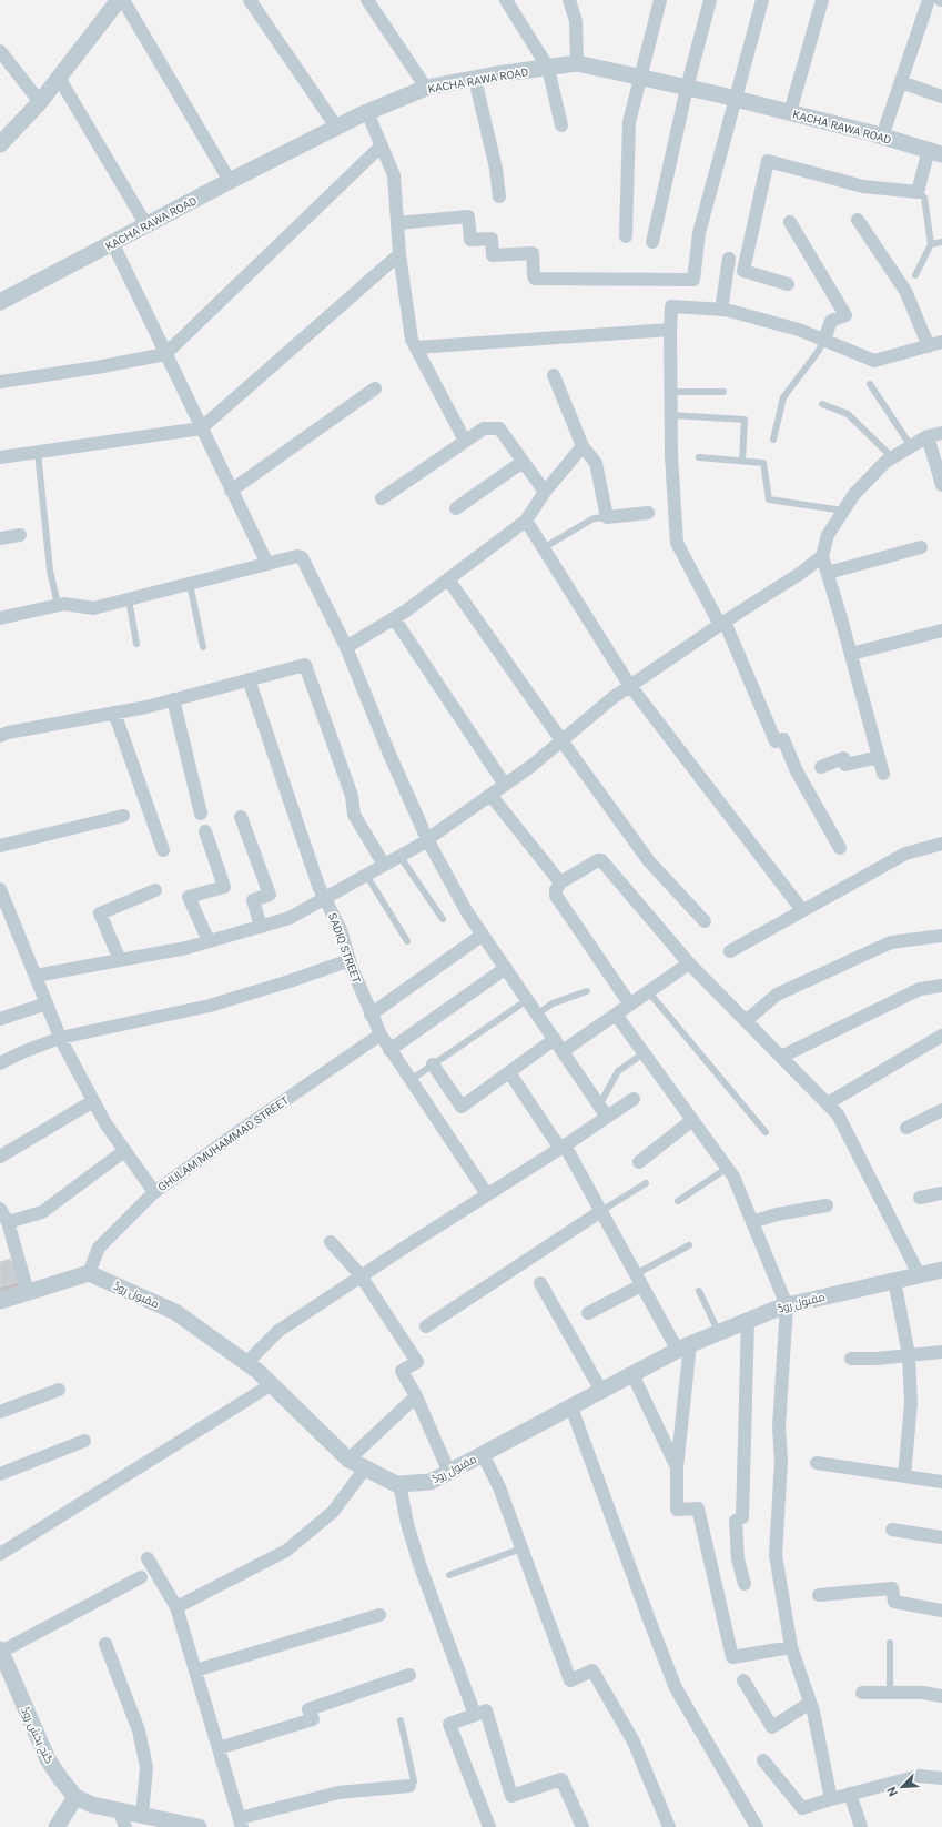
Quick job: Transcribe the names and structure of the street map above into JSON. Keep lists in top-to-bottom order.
{
  "streets": {
    "street": [
      "KACHA RAWA ROAD",
      "SADIQ STREET",
      "GHULAM MUHAMMAD STREET",
      "مقبول روڈ",
      "گنج بخش روڈ"
    ]
  },
  "crossings": [
    ["SADIQ STREET", "GHULAM MUHAMMAD STREET"],
    ["GHULAM MUHAMMAD STREET", "مقبول روڈ"]
  ],
  "north": "bottom left"
}
